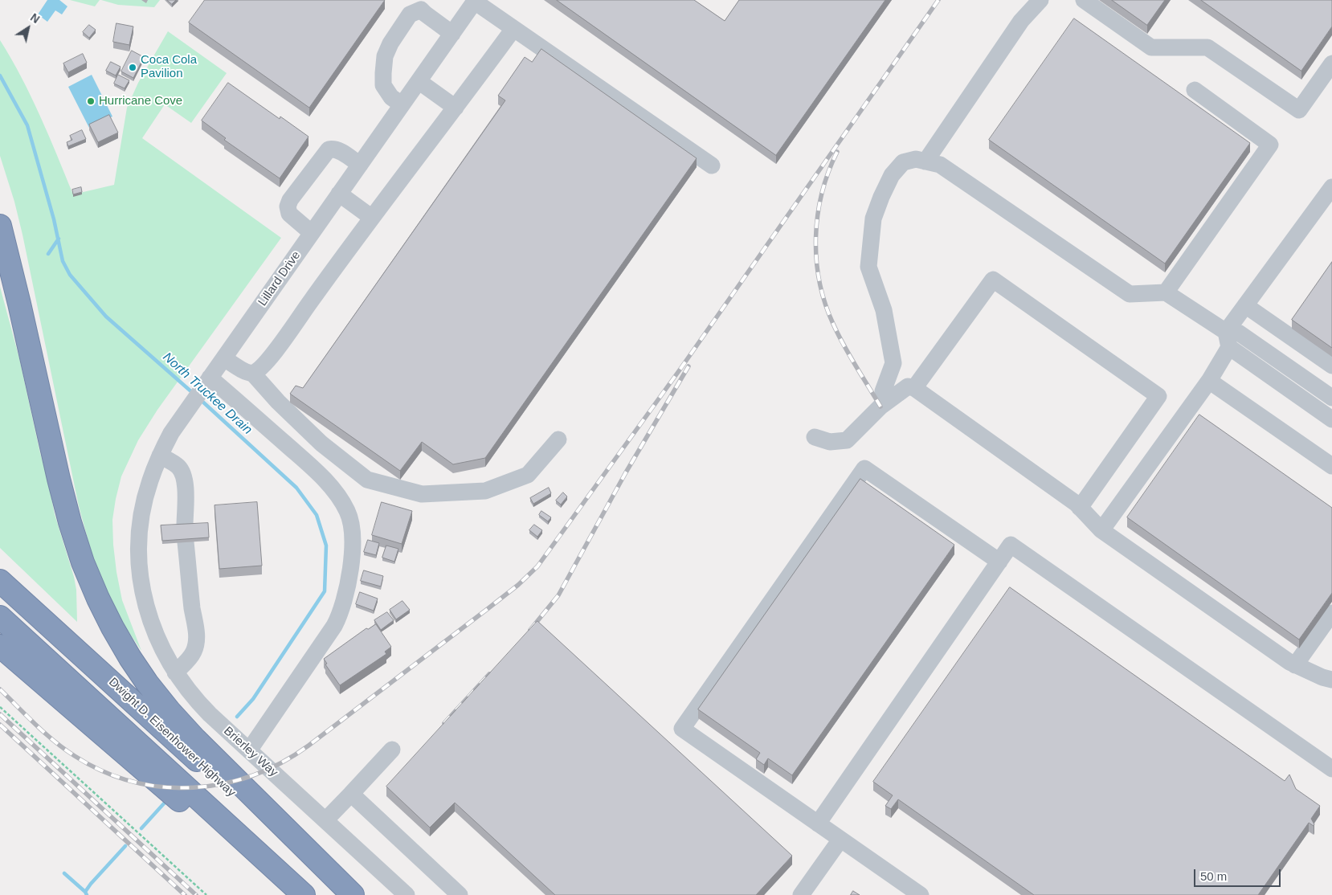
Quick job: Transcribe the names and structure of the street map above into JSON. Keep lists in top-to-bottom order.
{
  "streets": {
    "highway": ["Dwight D. Eisenhower Highway"],
    "street": ["Lillard Drive", "Brierley Way"]
  },
  "crossings": [
    ["Lillard Drive", "Brierley Way"]
  ],
  "water": ["North Truckee Drain"],
  "places": ["Coca Cola Pavilion", "Hurricane Cove"],
  "scale_bar": "50 m",
  "north": "top right"
}
